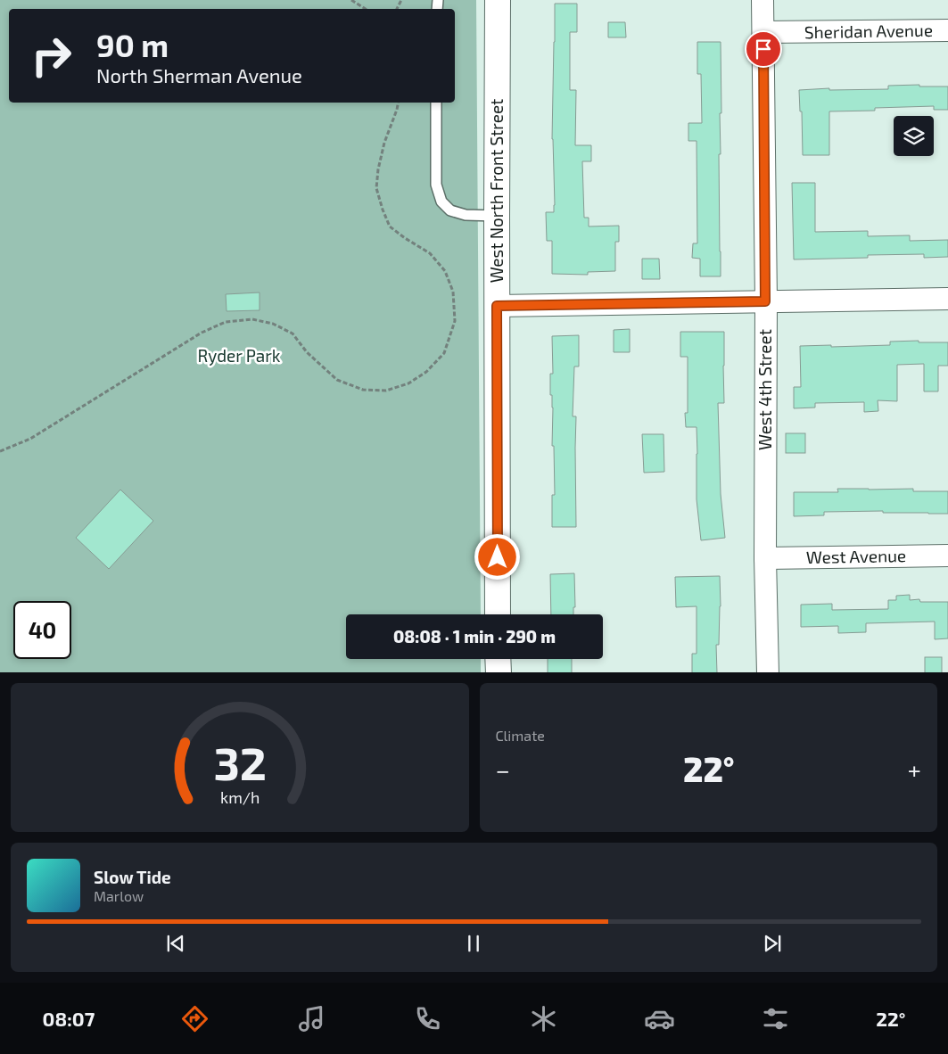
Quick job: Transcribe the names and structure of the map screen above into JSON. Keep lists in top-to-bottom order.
{
  "streets": {
    "street": [
      "Sheridan Avenue",
      "West North Front Street",
      "West 4th Street",
      "West Avenue"
    ]
  },
  "crossings": [
    ["Sheridan Avenue", "West 4th Street"],
    ["West 4th Street", "West Avenue"]
  ],
  "parks": ["Ryder Park"],
  "page": {
    "turn": ["90 m", "North Sherman Avenue"],
    "limit": "40",
    "trip": "08:08 · 1 min · 290 m",
    "tile": "Climate",
    "heat": ["−", "22°", "+"],
    "song": ["Slow Tide", "Marlow"],
    "tabs": ["08:07", "22°"],
    "gauge": ["32", "km/h"]
  }
}
